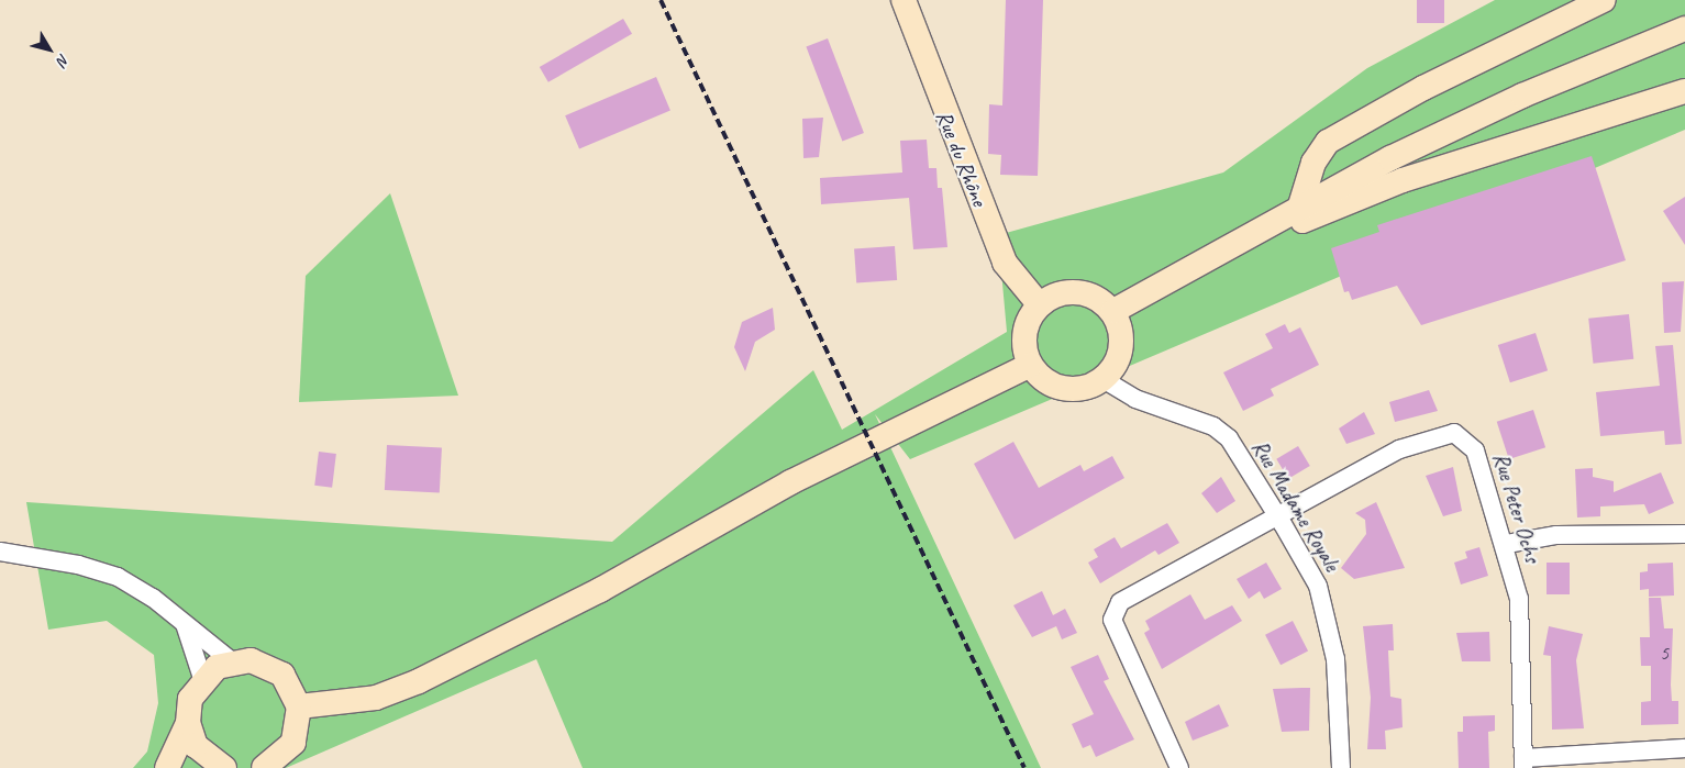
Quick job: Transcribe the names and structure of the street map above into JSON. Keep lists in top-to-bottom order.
{
  "streets": {
    "main road": ["Rue du Rhône"],
    "street": ["Rue Madame Royale", "Rue Peter Ochs"]
  },
  "crossings": [
    ["Rue du Rhône", "Rue Madame Royale"],
    ["Rue Madame Royale", "Rue Peter Ochs"]
  ],
  "house_numbers": ["5"],
  "north": "bottom right"
}
